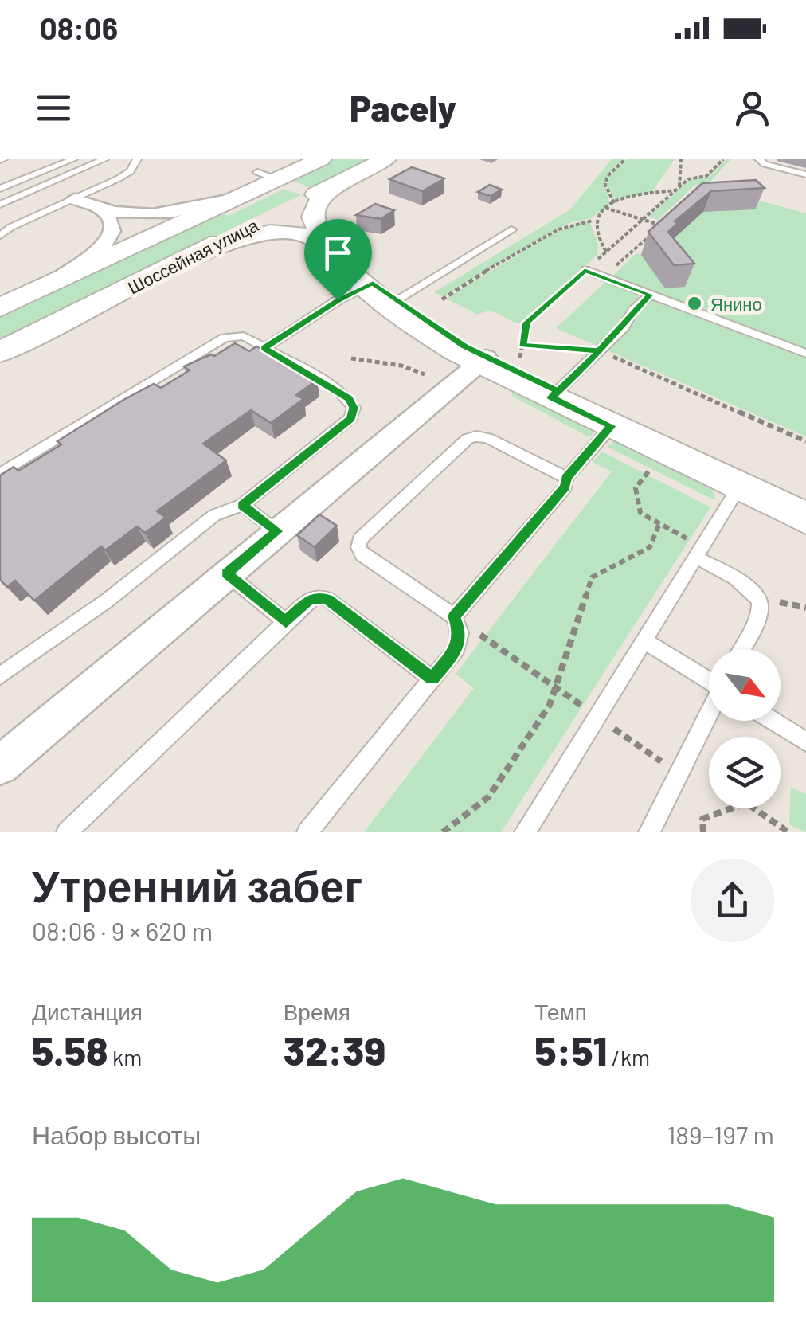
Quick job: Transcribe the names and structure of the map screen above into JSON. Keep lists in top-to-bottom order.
{
  "streets": {
    "street": ["Шоссейная улица"]
  },
  "places": ["Янино"],
  "north": "bottom right",
  "page": {
    "status": "08:06",
    "header": "Pacely",
    "heading": ["Утренний забег", "08:06 · 9 × 620 m"],
    "stats": [
      ["Дистанция", "5.58 km"],
      ["Время", "32:39"],
      ["Темп", "5:51 /km"]
    ],
    "chart": ["Набор высоты", "189–197 m"]
  }
}
